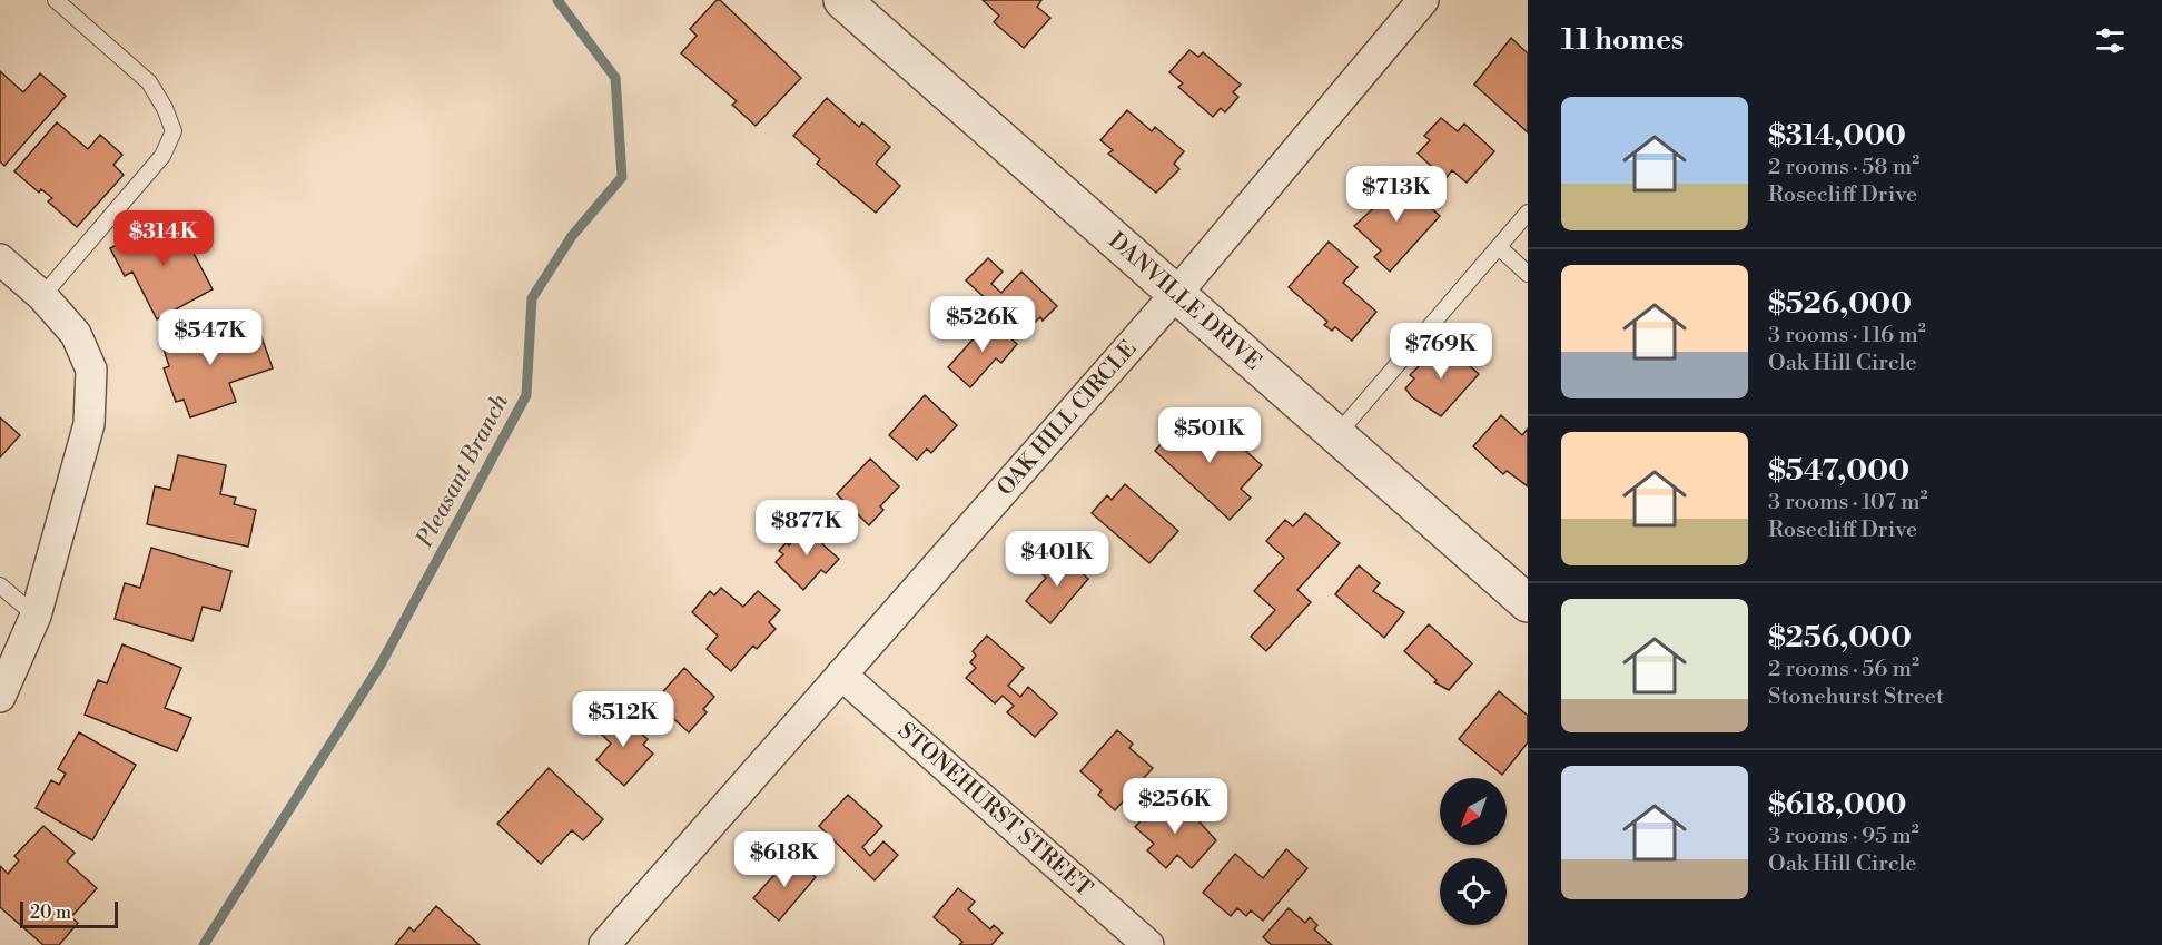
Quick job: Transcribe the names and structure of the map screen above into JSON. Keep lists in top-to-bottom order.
{
  "streets": {
    "street": ["DANVILLE DRIVE", "OAK HILL CIRCLE", "STONEHURST STREET"]
  },
  "crossings": [
    ["DANVILLE DRIVE", "OAK HILL CIRCLE"],
    ["OAK HILL CIRCLE", "STONEHURST STREET"]
  ],
  "water": ["Pleasant Branch"],
  "scale_bar": "20 m",
  "north": "bottom left",
  "page": {
    "heading": "11 homes",
    "list": [
      {
        "name": "$314,000",
        "note": "2 rooms · 58 m² · Rosecliff Drive"
      },
      {
        "name": "$526,000",
        "note": "3 rooms · 116 m² · Oak Hill Circle"
      },
      {
        "name": "$547,000",
        "note": "3 rooms · 107 m² · Rosecliff Drive"
      },
      {
        "name": "$256,000",
        "note": "2 rooms · 56 m² · Stonehurst Street"
      },
      {
        "name": "$618,000",
        "note": "3 rooms · 95 m² · Oak Hill Circle"
      }
    ],
    "price": [
      "$713K",
      "$314K",
      "$526K",
      "$547K",
      "$769K",
      "$501K",
      "$877K",
      "$401K",
      "$512K",
      "$256K",
      "$618K"
    ],
    "scale": "20 m"
  }
}
